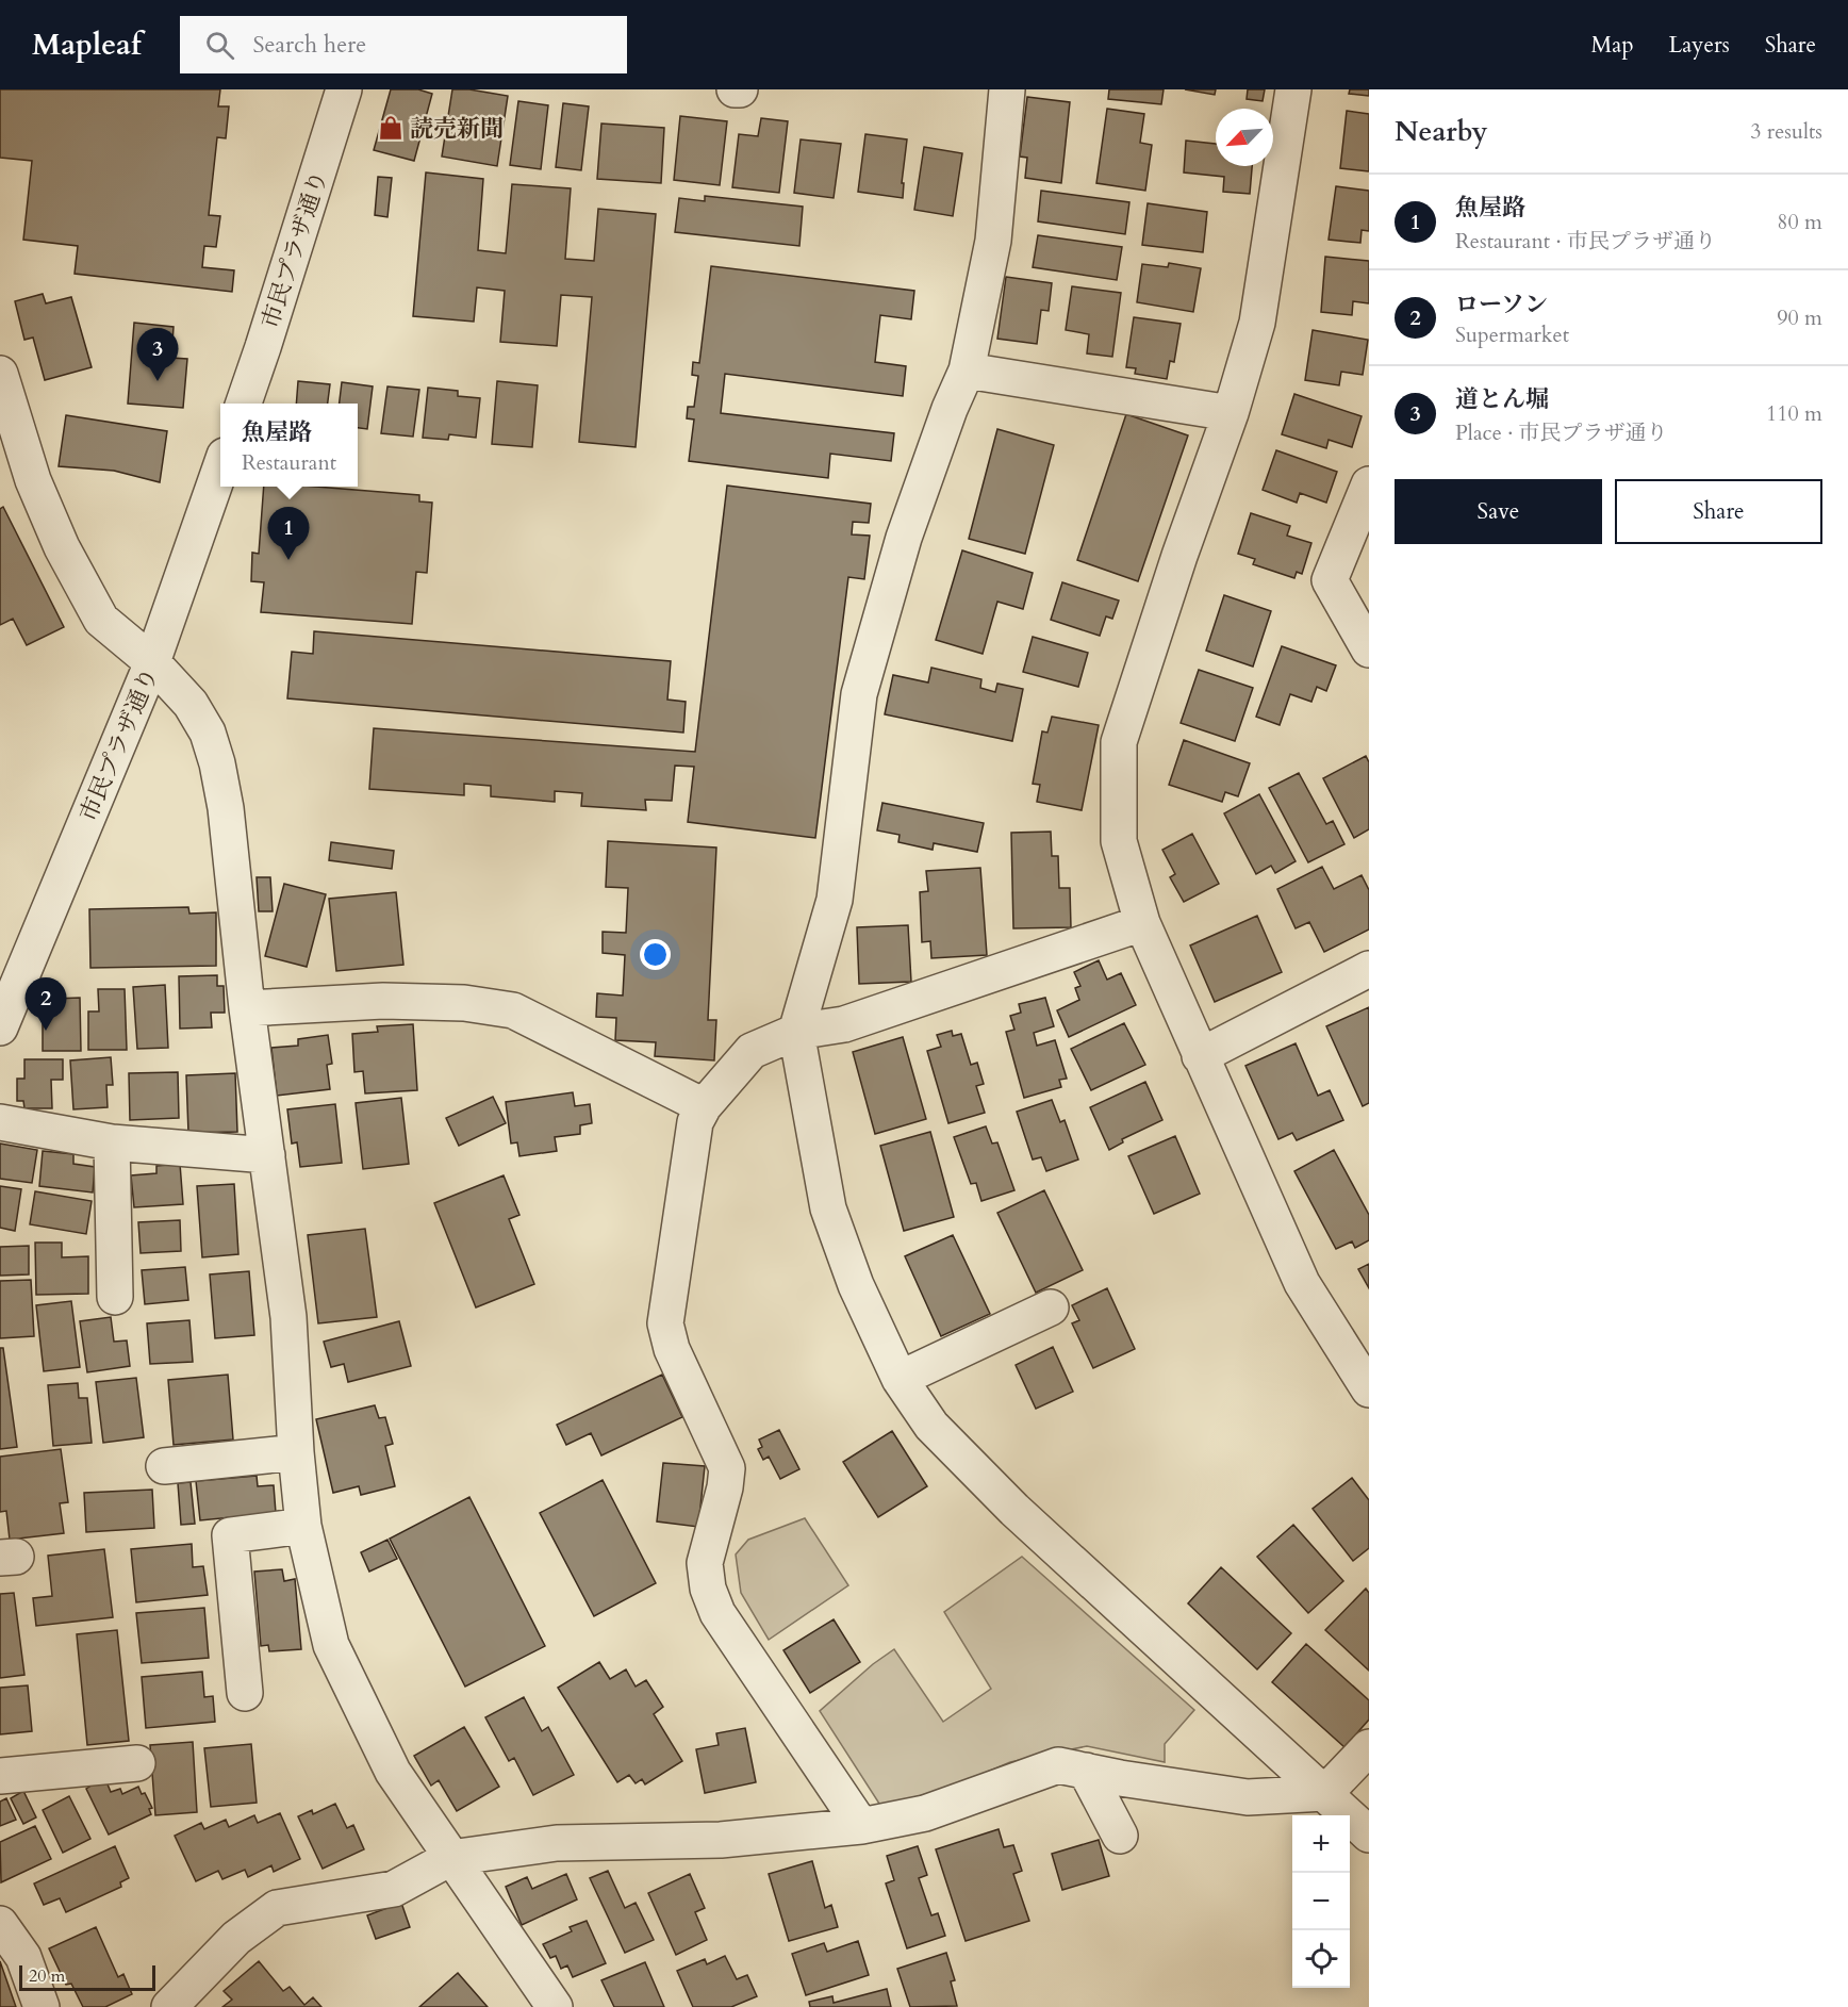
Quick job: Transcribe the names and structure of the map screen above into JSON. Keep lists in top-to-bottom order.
{
  "streets": {
    "street": ["市民プラザ通り"]
  },
  "places": {
    "shop": ["読売新聞"]
  },
  "scale_bar": "20 m",
  "north": "bottom left",
  "page": {
    "header": "Mapleaf",
    "search": "Search here",
    "nav": ["Map", "Layers", "Share"],
    "heading": ["Nearby", "3 results"],
    "list": [
      {
        "mark": "1",
        "name": "魚屋路",
        "note": "Restaurant · 市民プラザ通り",
        "value": "80 m"
      },
      {
        "mark": "2",
        "name": "ローソン",
        "note": "Supermarket",
        "value": "90 m"
      },
      {
        "mark": "3",
        "name": "道とん堀",
        "note": "Place · 市民プラザ通り",
        "value": "110 m"
      }
    ],
    "pins": ["3", "1", "2"],
    "popup": ["魚屋路", "Restaurant"],
    "buttons": ["Save", "Share"],
    "map_buttons": ["+", "−"],
    "scale": "20 m"
  }
}
